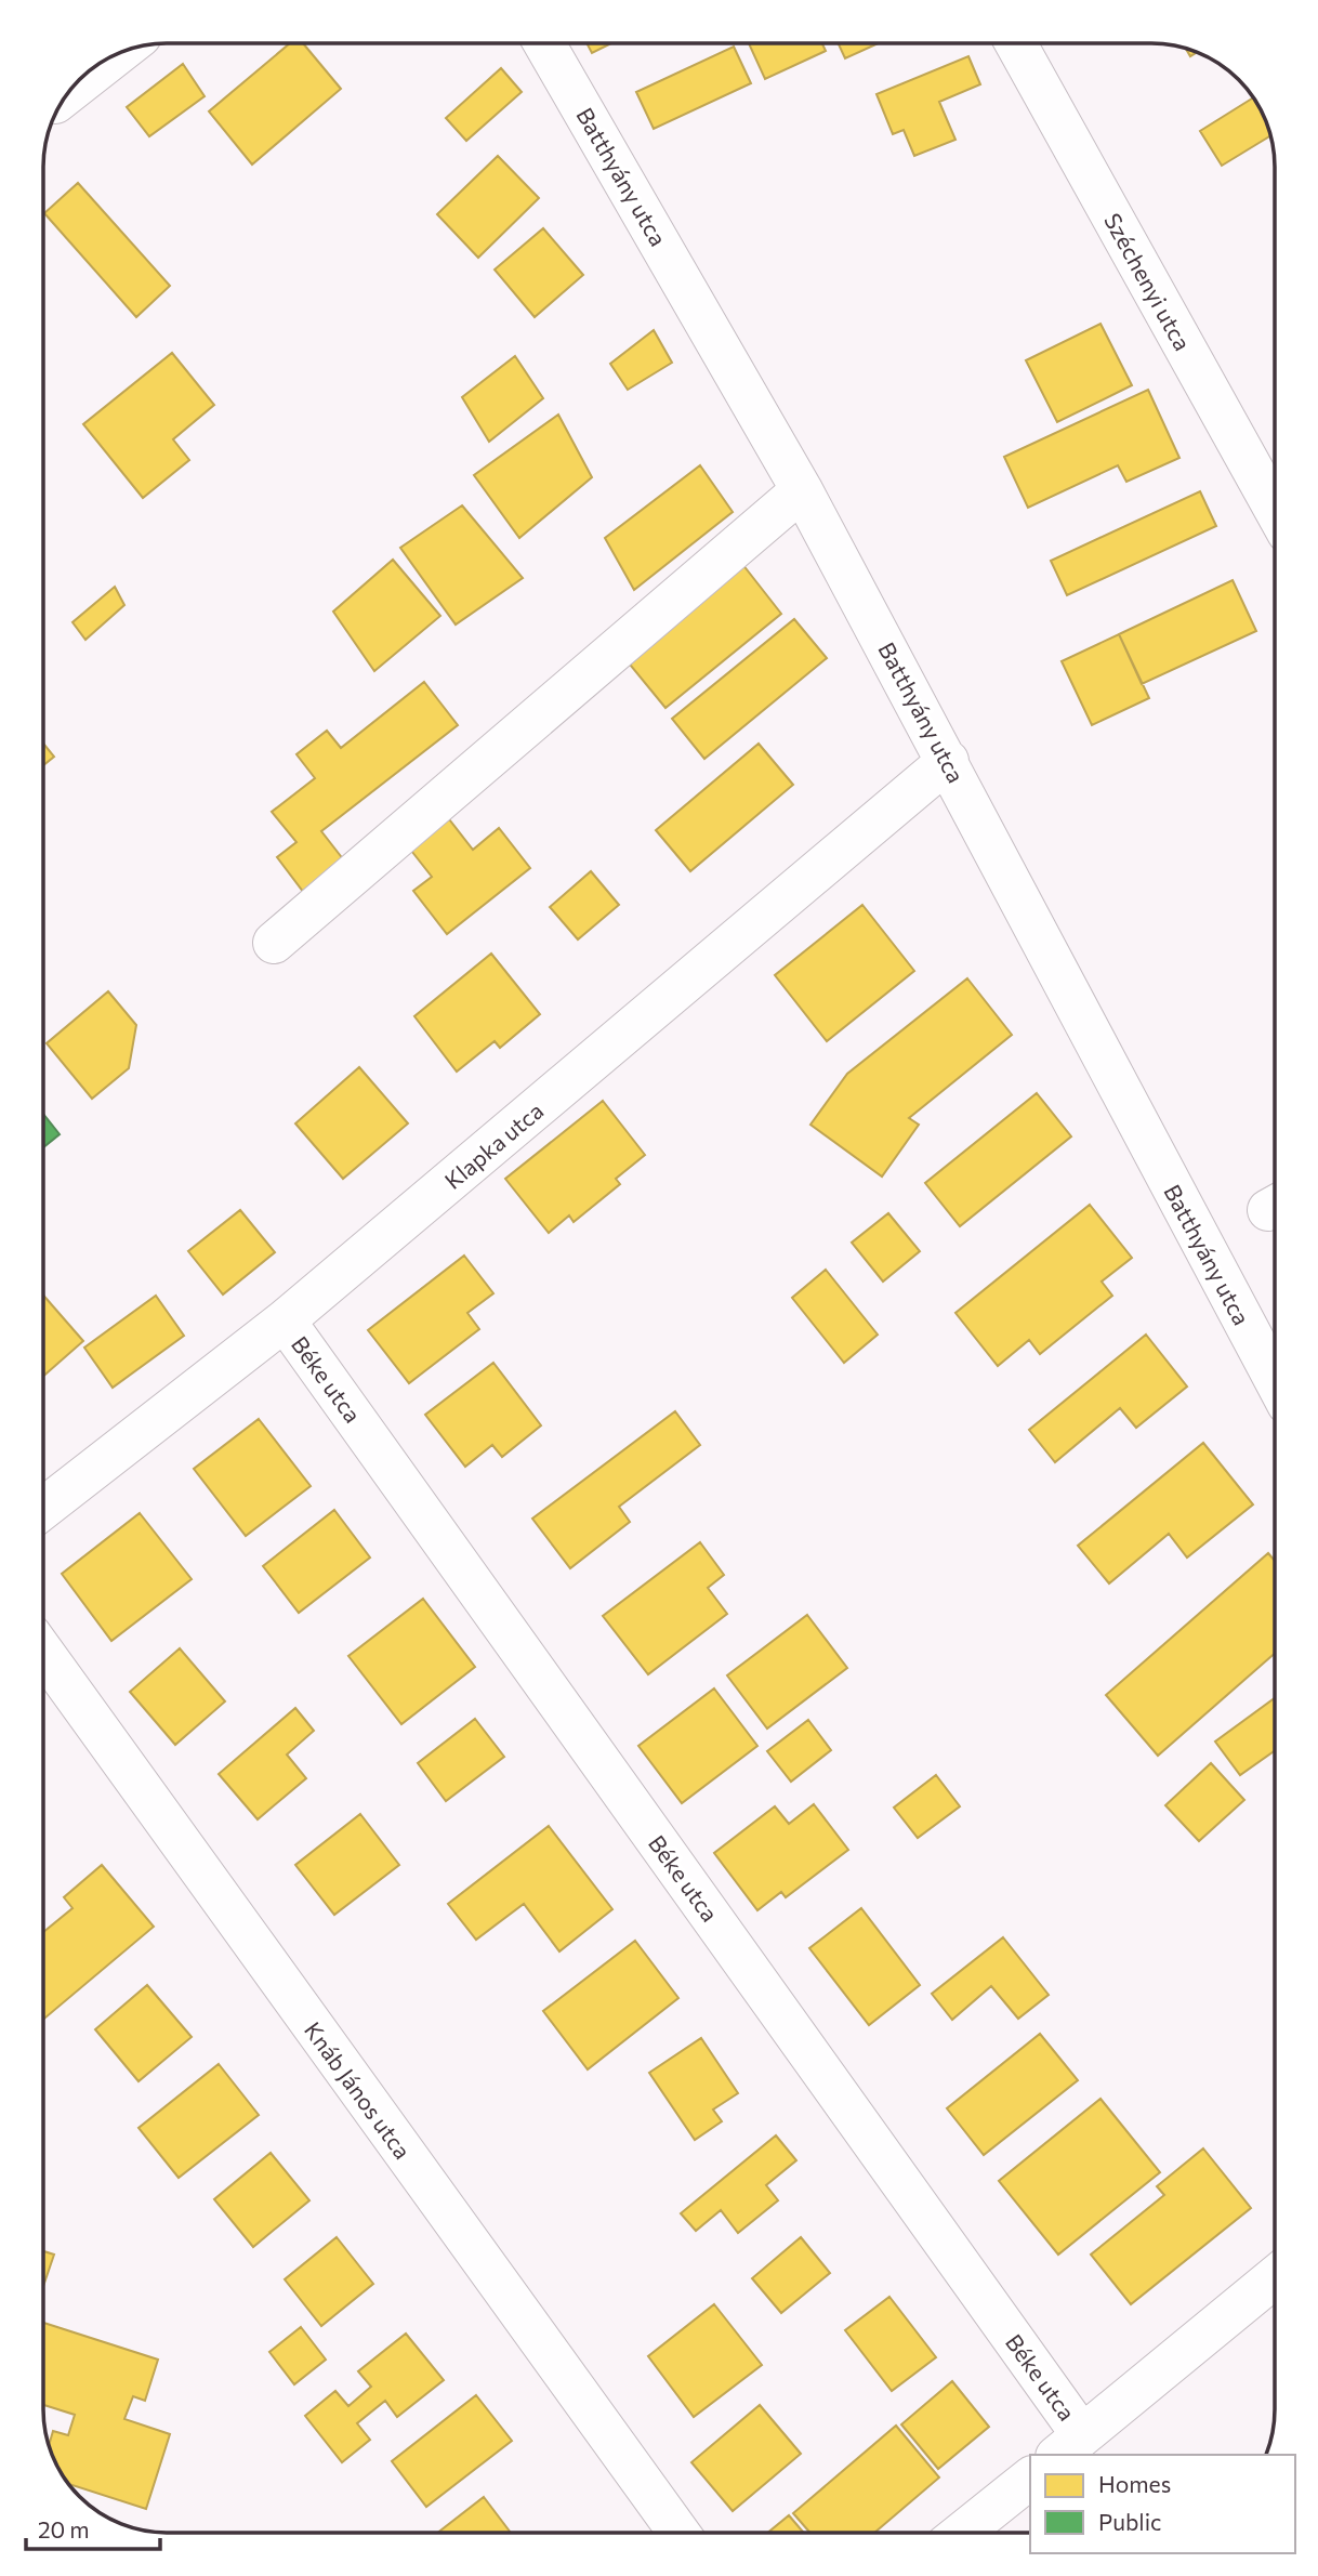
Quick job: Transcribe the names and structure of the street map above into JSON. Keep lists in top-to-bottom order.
{
  "streets": {
    "street": [
      "Batthyány utca",
      "Széchenyi utca",
      "Klapka utca",
      "Béke utca",
      "Knáb János utca"
    ]
  },
  "crossings": [
    ["Batthyány utca", "Klapka utca"],
    ["Klapka utca", "Béke utca"]
  ],
  "legend": ["Homes", "Public"],
  "scale_bar": "20 m"
}
